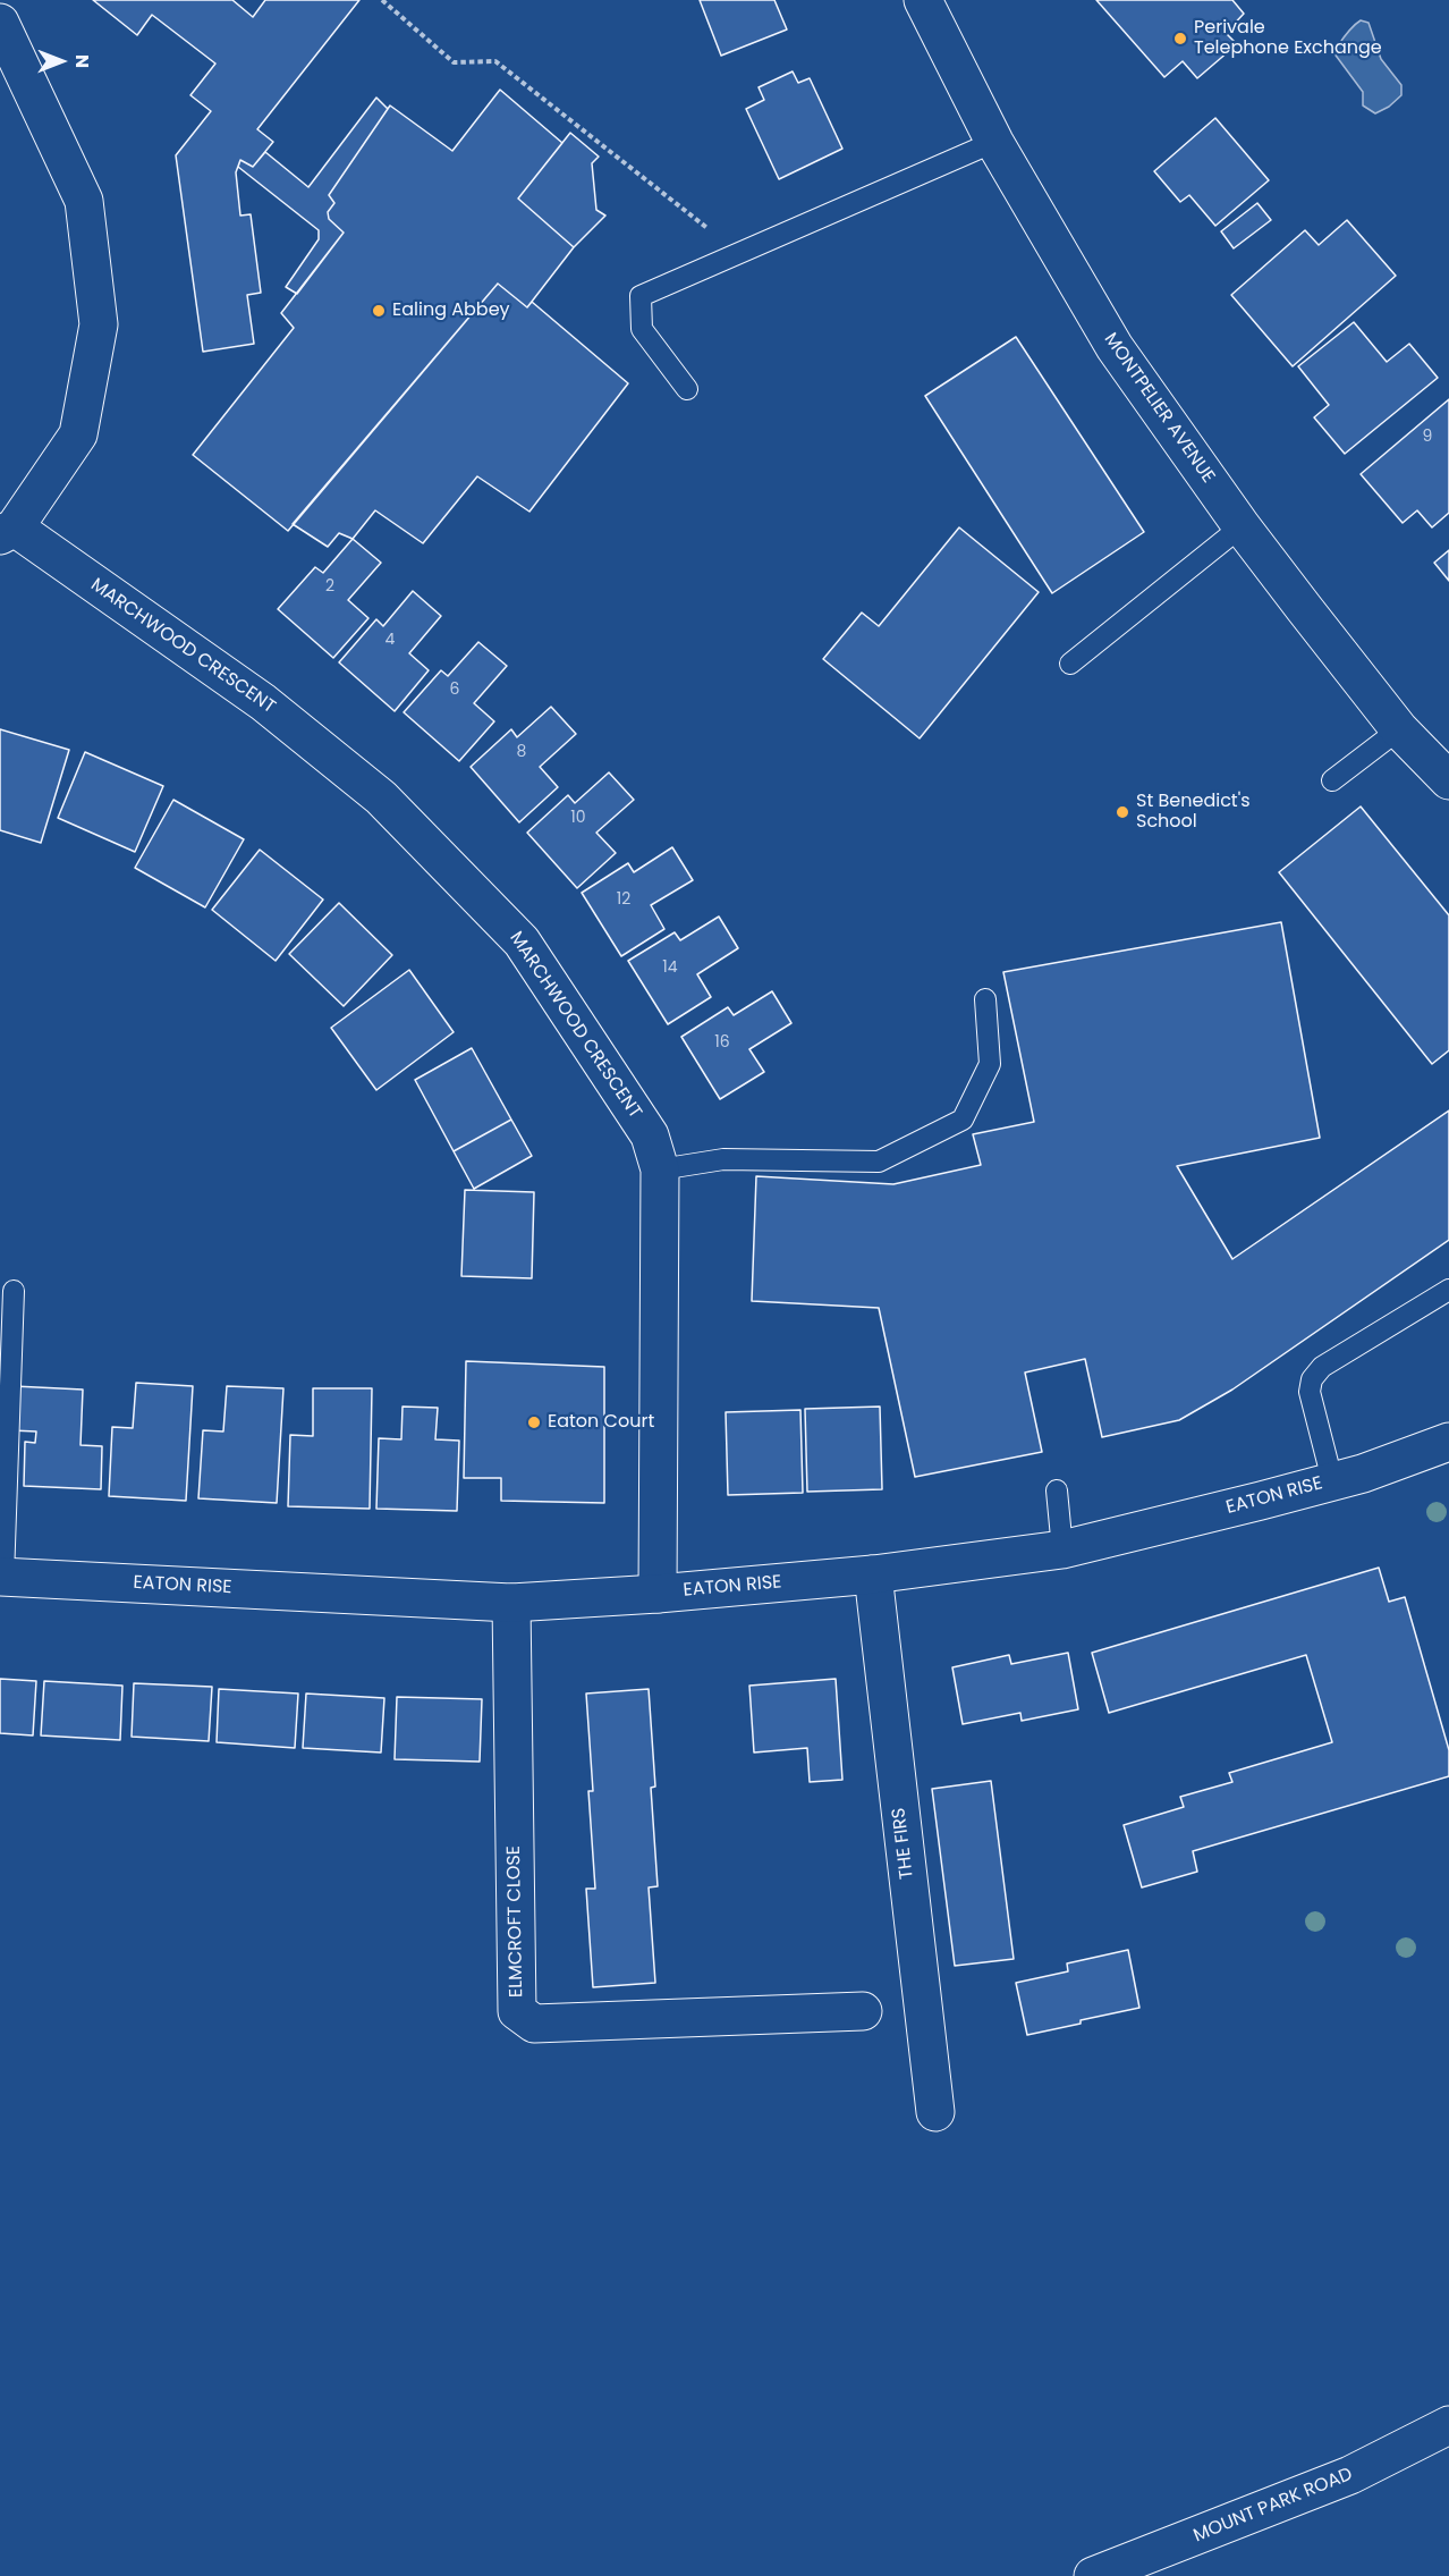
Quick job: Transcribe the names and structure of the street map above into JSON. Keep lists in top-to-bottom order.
{
  "streets": {
    "street": [
      "MONTPELIER AVENUE",
      "MARCHWOOD CRESCENT",
      "EATON RISE",
      "THE FIRS",
      "ELMCROFT CLOSE",
      "MOUNT PARK ROAD"
    ]
  },
  "crossings": [
    ["MARCHWOOD CRESCENT", "EATON RISE"],
    ["EATON RISE", "THE FIRS"],
    ["EATON RISE", "ELMCROFT CLOSE"]
  ],
  "places": [
    "Perivale Telephone Exchange",
    "Ealing Abbey",
    "St Benedict's School",
    "Eaton Court"
  ],
  "house_numbers": [
    "9",
    "2",
    "4",
    "6",
    "8",
    "10",
    "12",
    "14",
    "16"
  ],
  "north": "right"
}
